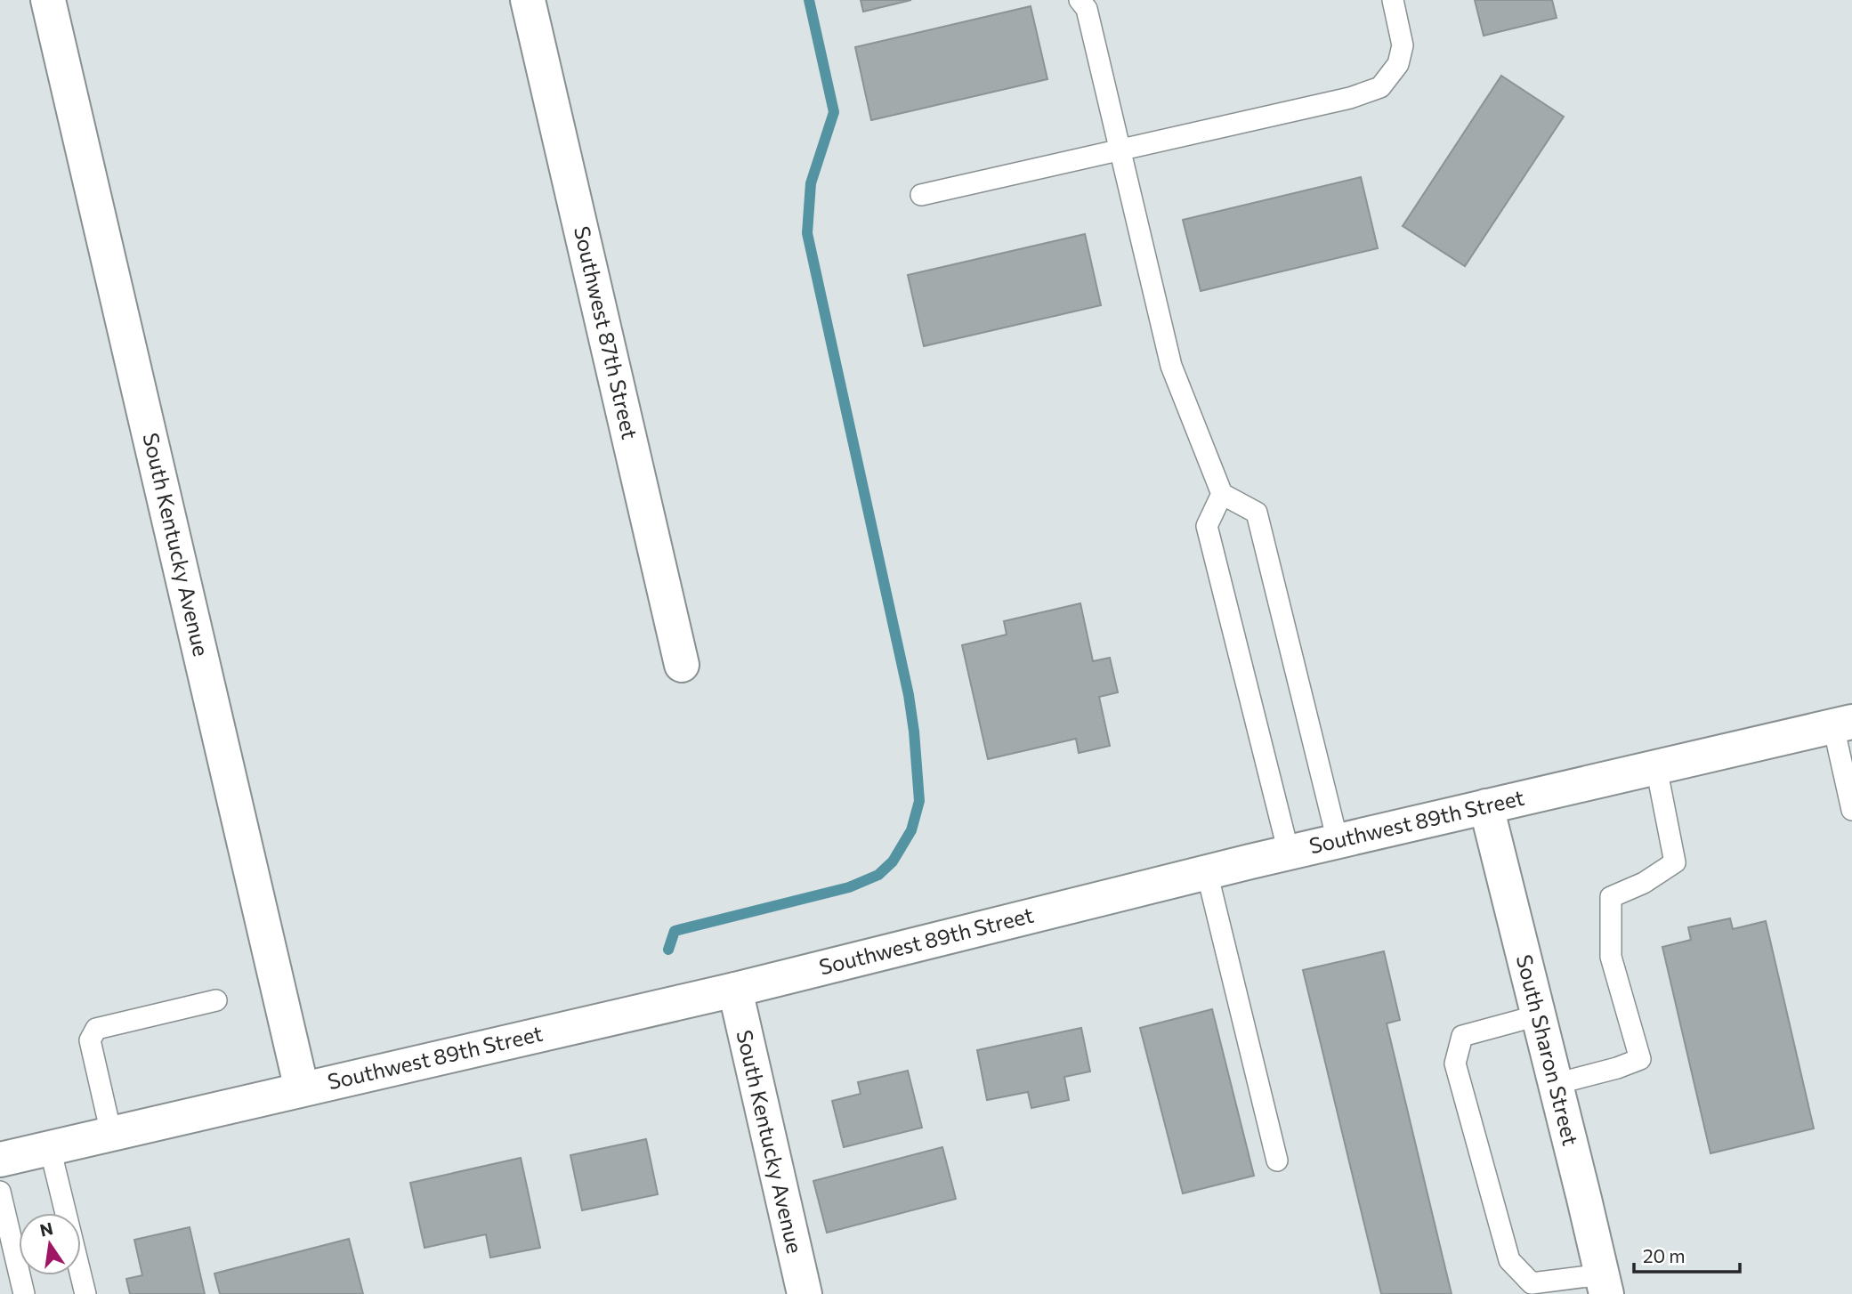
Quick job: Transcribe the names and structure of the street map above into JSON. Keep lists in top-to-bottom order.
{
  "streets": {
    "street": [
      "Southwest 87th Street",
      "South Kentucky Avenue",
      "Southwest 89th Street",
      "South Sharon Street"
    ]
  },
  "crossings": [
    ["South Kentucky Avenue", "Southwest 89th Street"],
    ["Southwest 89th Street", "South Sharon Street"]
  ],
  "scale_bar": "20 m",
  "north": "top"
}
